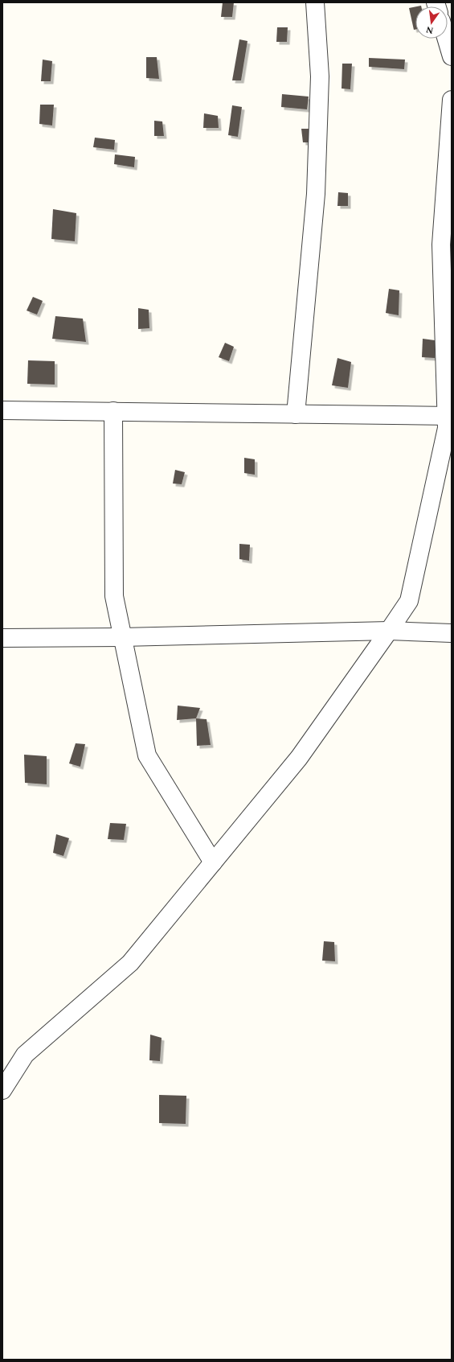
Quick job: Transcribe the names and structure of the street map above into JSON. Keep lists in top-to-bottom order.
{
  "north": "bottom"
}
